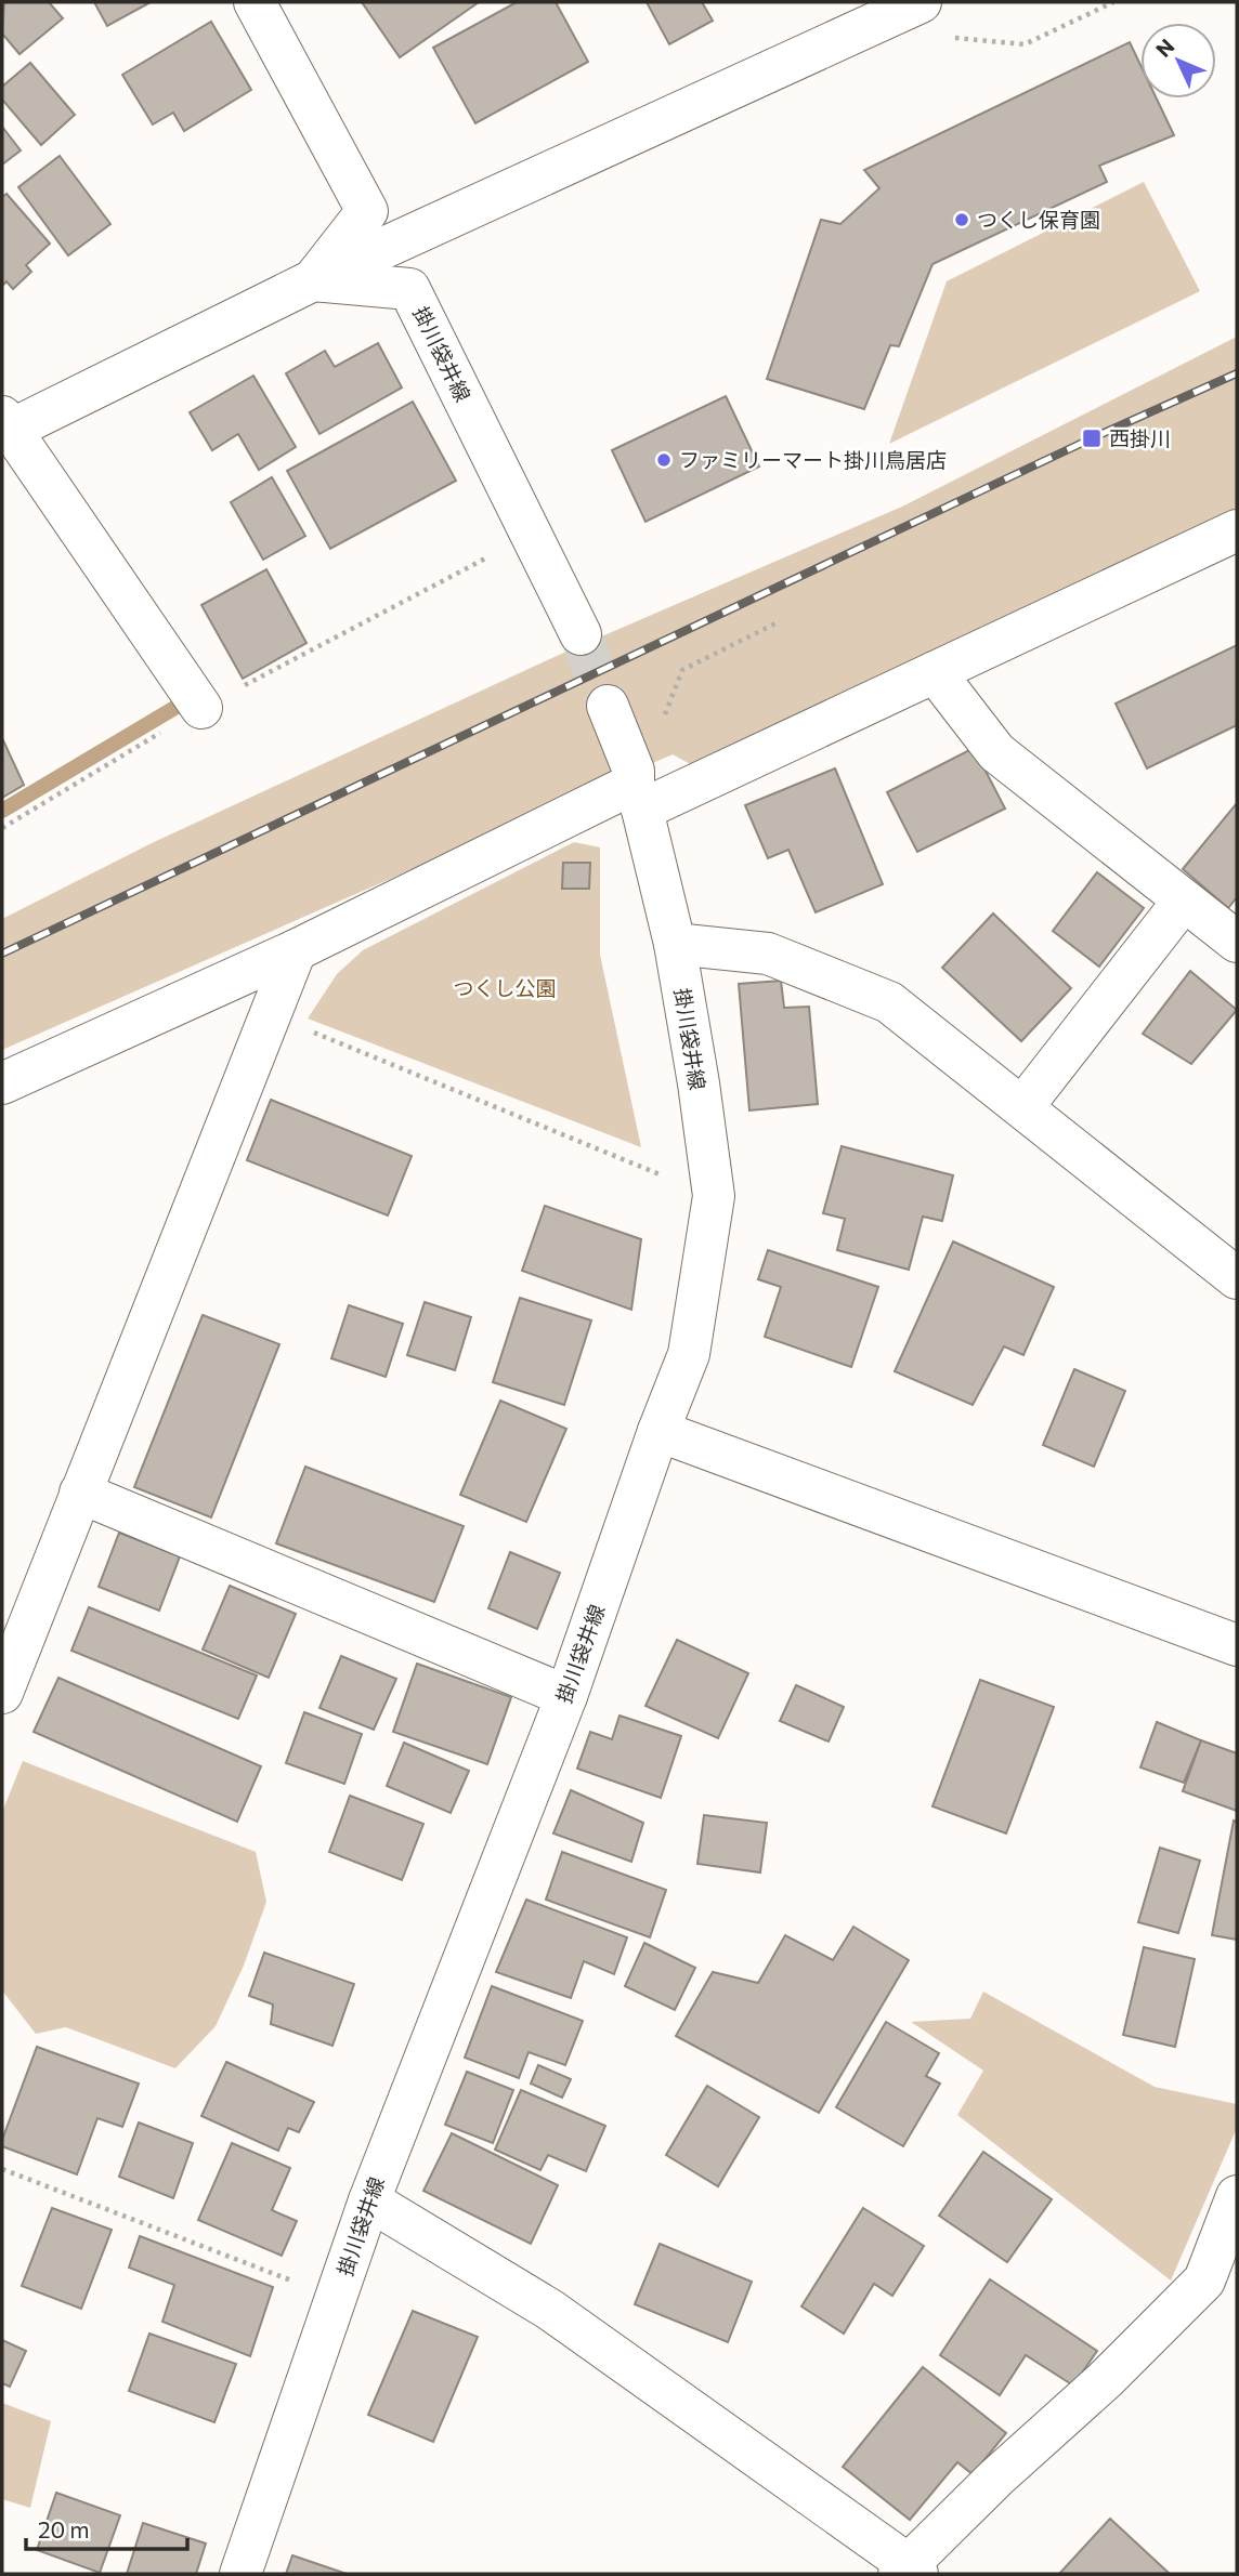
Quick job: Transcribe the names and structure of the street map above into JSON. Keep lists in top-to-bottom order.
{
  "streets": {
    "street": ["掛川袋井線"]
  },
  "parks": ["つくし公園"],
  "places": {
    "other": ["つくし保育園", "ファミリーマート掛川鳥居店"],
    "transit": ["西掛川"]
  },
  "scale_bar": "20 m",
  "north": "top left"
}
